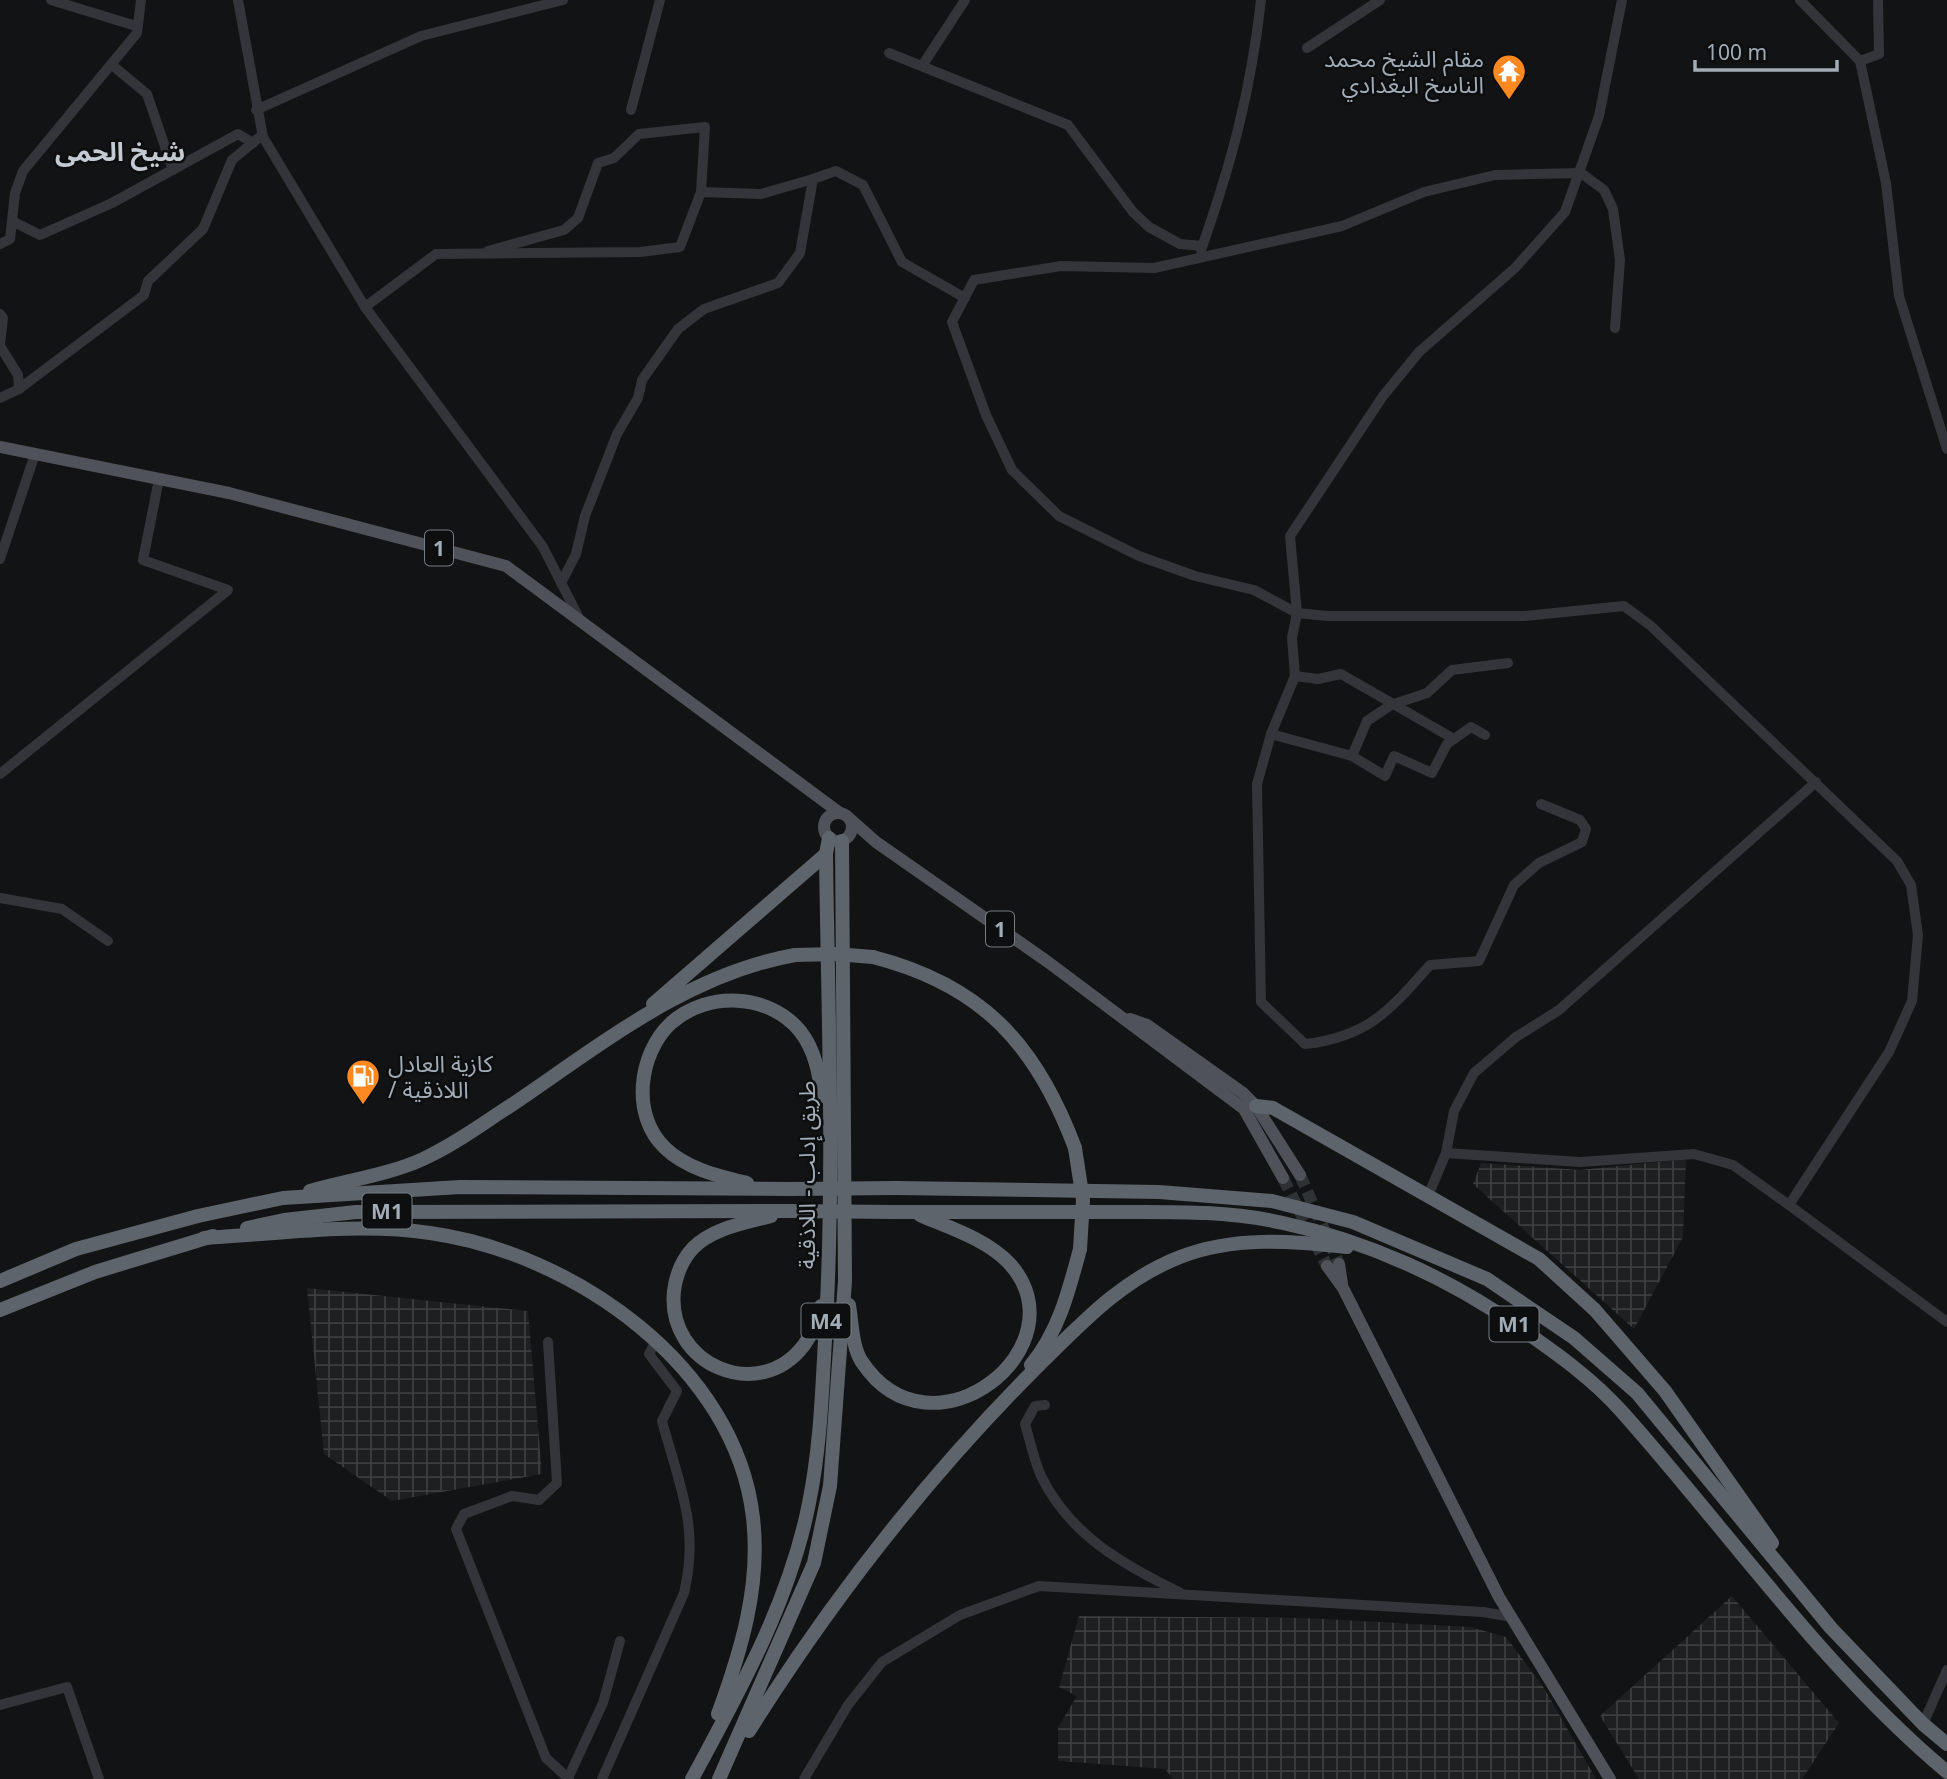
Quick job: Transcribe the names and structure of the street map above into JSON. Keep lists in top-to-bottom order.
{
  "streets": {
    "highway": ["طريق إدلب - اللاذقية", "M1", "M4"],
    "main road": ["1"]
  },
  "crossings": [
    ["1", "طريق إدلب - اللاذقية"]
  ],
  "districts": ["شيخ الحمى"],
  "places": {
    "temple": ["مقام الشيخ محمد الناسخ البغدادي"],
    "fuel station": ["كازية العادل / اللاذقية"]
  },
  "scale_bar": "100 m"
}
